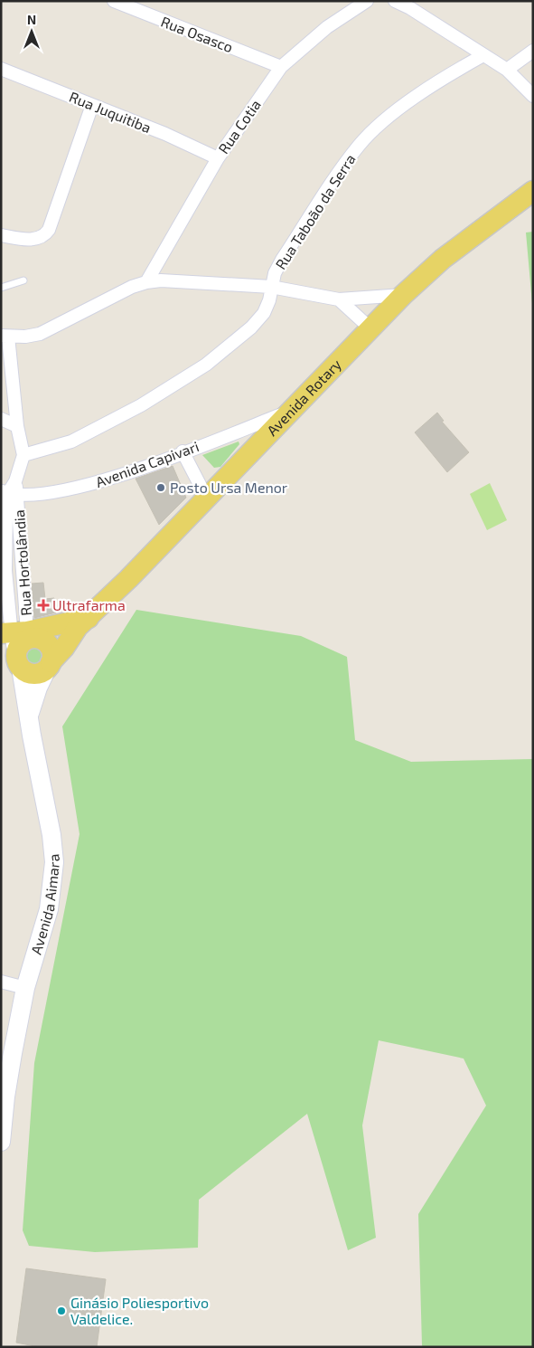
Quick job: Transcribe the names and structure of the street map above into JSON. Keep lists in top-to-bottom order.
{
  "streets": {
    "main road": ["Avenida Rotary", "Avenida Aimara"],
    "street": [
      "Rua Osasco",
      "Rua Juquitiba",
      "Rua Cotia",
      "Rua Taboão da Serra",
      "Avenida Capivari",
      "Rua Hortolândia"
    ]
  },
  "crossings": [
    ["Rua Osasco", "Rua Cotia"],
    ["Rua Juquitiba", "Rua Cotia"],
    ["Avenida Rotary", "Avenida Capivari"],
    ["Avenida Capivari", "Rua Hortolândia"],
    ["Rua Hortolândia", "Avenida Aimara"]
  ],
  "places": {
    "other": ["Posto Ursa Menor", "Ginásio Poliesportivo Valdelice."],
    "health": ["Ultrafarma"]
  },
  "north": "top"
}
